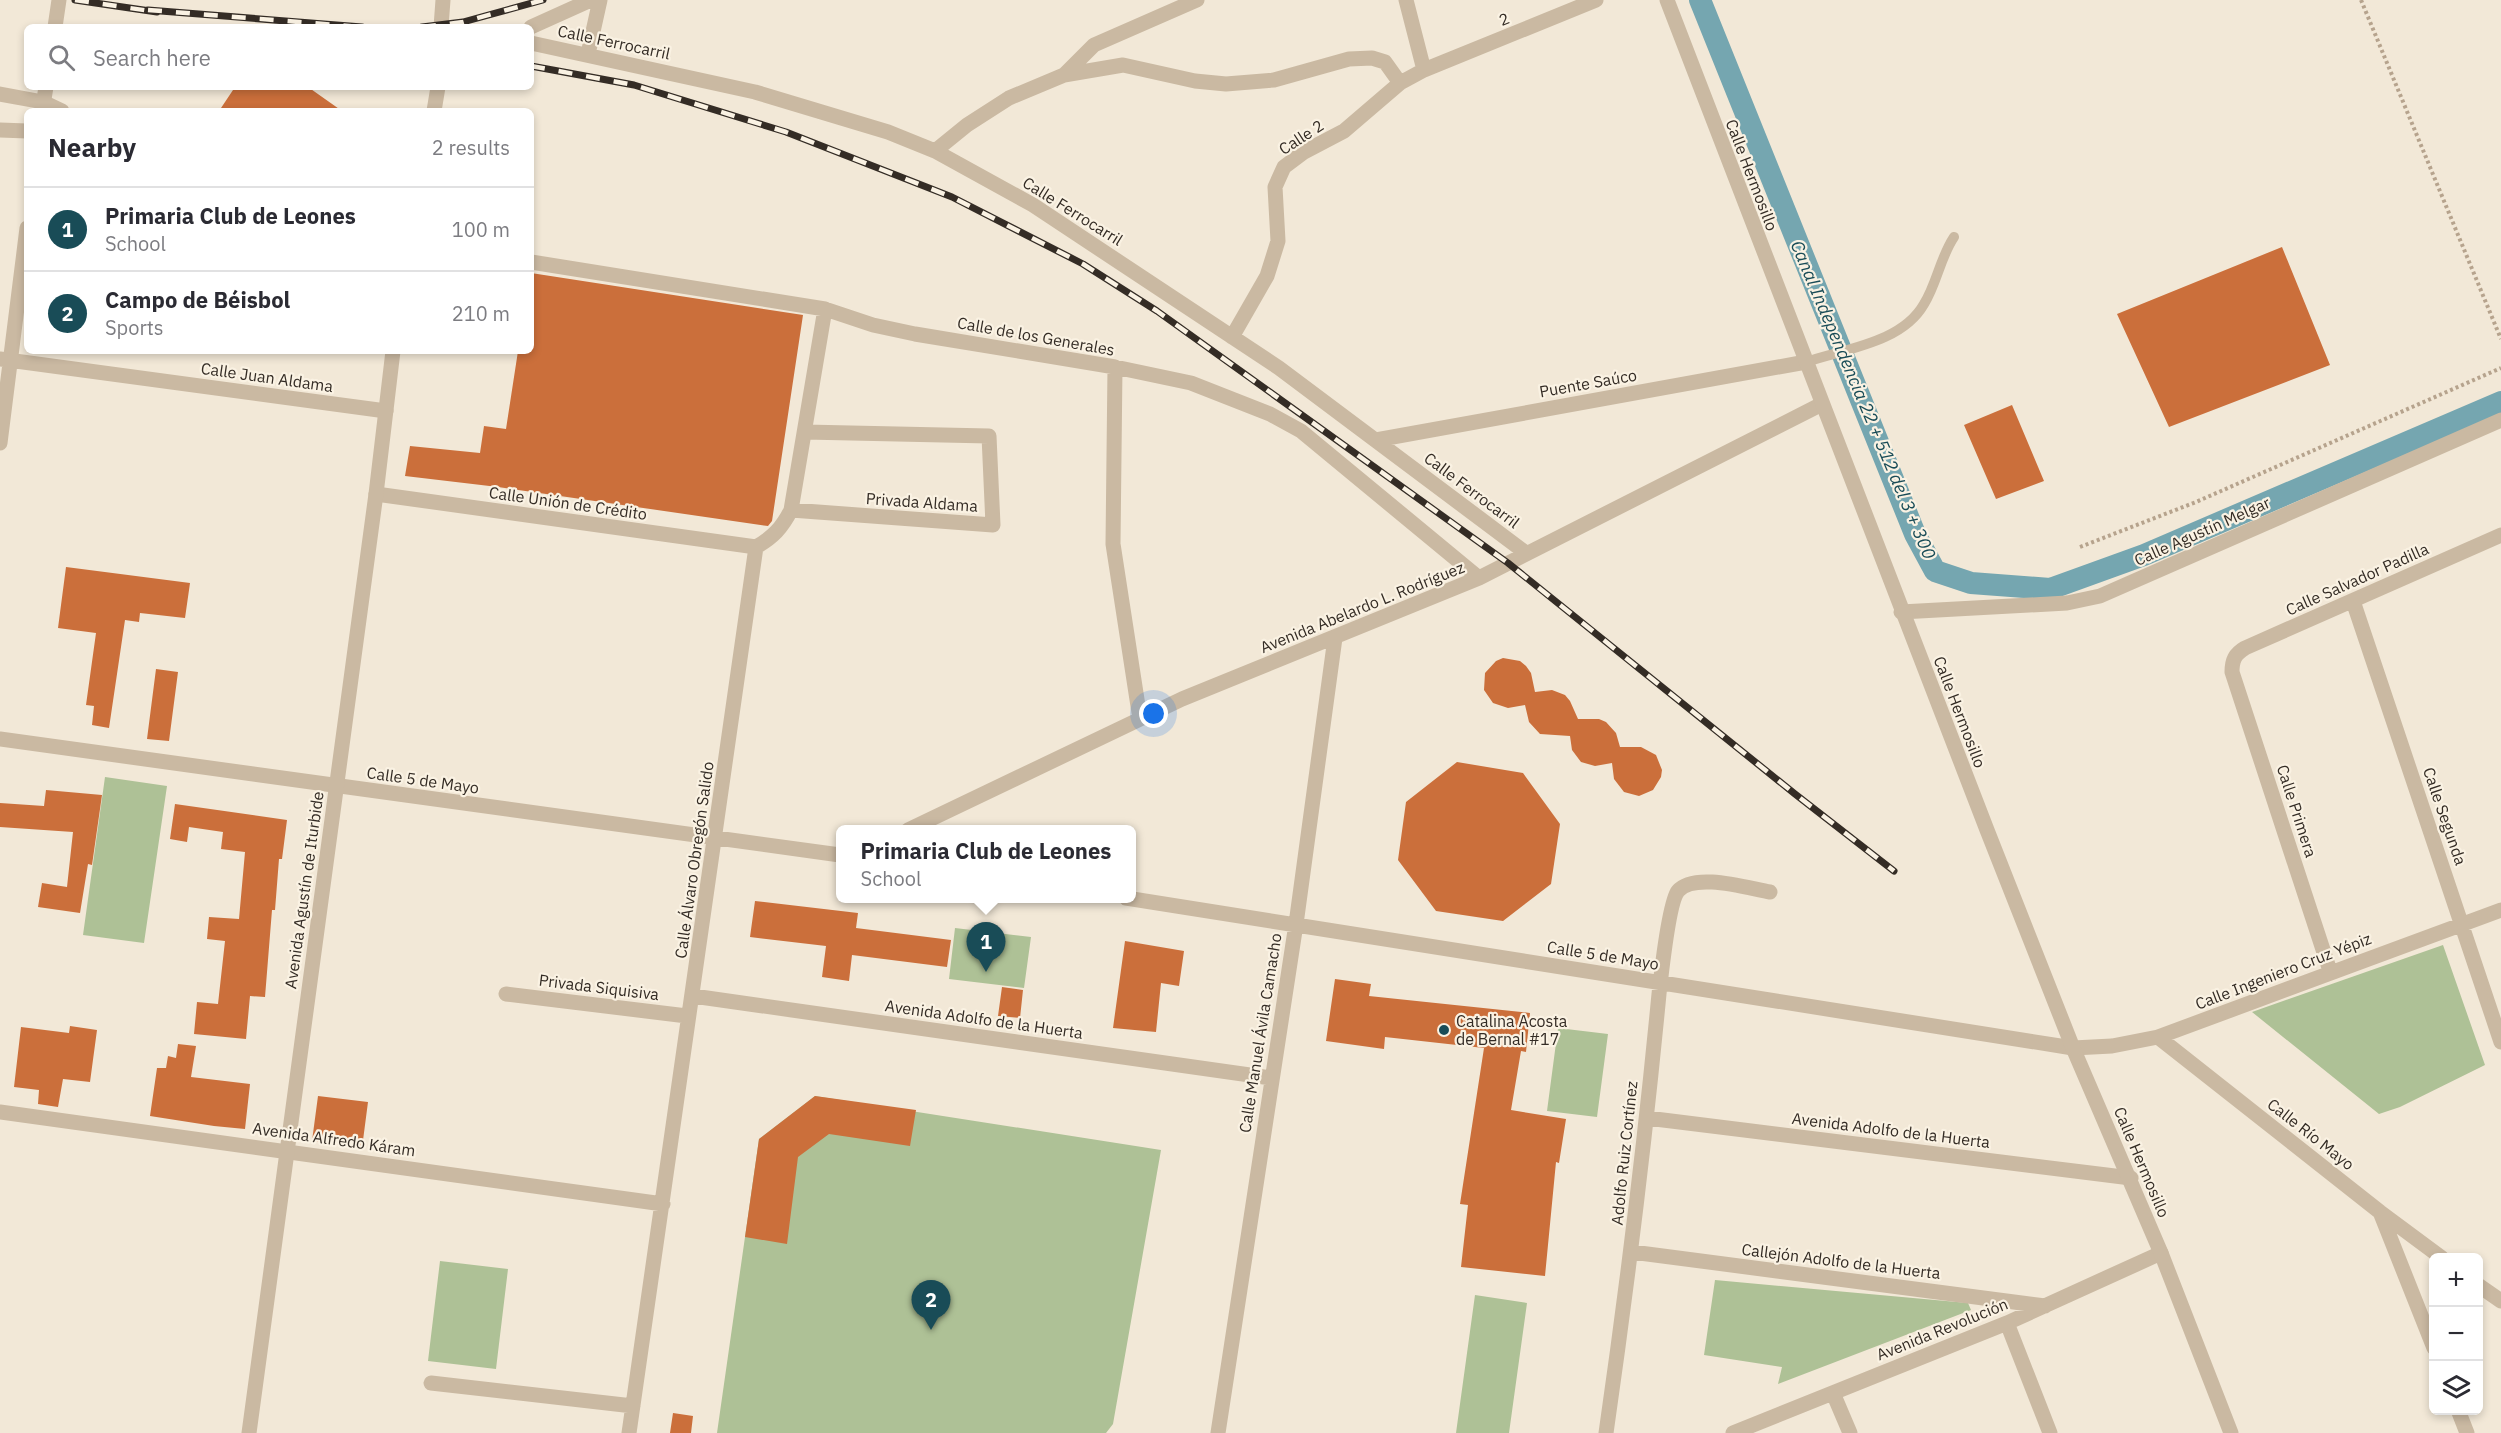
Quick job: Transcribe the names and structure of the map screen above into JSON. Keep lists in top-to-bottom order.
{
  "streets": {
    "street": [
      "2",
      "Calle Ferrocarril",
      "Calle 2",
      "Calle Hermosillo",
      "Calle de los Generales",
      "Calle Juan Aldama",
      "Puente Saúco",
      "Privada Aldama",
      "Calle Unión de Crédito",
      "Calle Agustín Melgar",
      "Calle Salvador Padilla",
      "Avenida Abelardo L. Rodríguez",
      "Calle 5 de Mayo",
      "Calle Primera",
      "Calle Segunda",
      "Calle Álvaro Obregón Salido",
      "Avenida Agustín de Iturbide",
      "Calle Ingeniero Cruz Yépiz",
      "Privada Siquisiva",
      "Avenida Adolfo de la Huerta",
      "Calle Manuel Ávila Camacho",
      "Calle Río Mayo",
      "Avenida Alfredo Káram",
      "Adolfo Ruiz Cortínez",
      "Callejón Adolfo de la Huerta",
      "Avenida Revolución"
    ]
  },
  "crossings": [
    ["2", "Calle 2"],
    ["Calle Ferrocarril", "Calle 2"],
    ["Calle Ferrocarril", "Puente Saúco"],
    ["Calle Ferrocarril", "Avenida Abelardo L. Rodríguez"],
    ["Calle Hermosillo", "Puente Saúco"],
    ["Calle Hermosillo", "Calle Agustín Melgar"],
    ["Calle Hermosillo", "Avenida Abelardo L. Rodríguez"],
    ["Calle Hermosillo", "Calle 5 de Mayo"],
    ["Calle Hermosillo", "Calle Ingeniero Cruz Yépiz"],
    ["Calle Hermosillo", "Avenida Adolfo de la Huerta"],
    ["Calle Hermosillo", "Avenida Revolución"],
    ["Calle de los Generales", "Avenida Abelardo L. Rodríguez"],
    ["Calle Juan Aldama", "Avenida Agustín de Iturbide"],
    ["Calle Unión de Crédito", "Calle Álvaro Obregón Salido"],
    ["Calle Unión de Crédito", "Avenida Agustín de Iturbide"],
    ["Calle Salvador Padilla", "Calle Primera"],
    ["Calle Salvador Padilla", "Calle Segunda"],
    ["Avenida Abelardo L. Rodríguez", "Calle Manuel Ávila Camacho"],
    ["Calle 5 de Mayo", "Calle Álvaro Obregón Salido"],
    ["Calle 5 de Mayo", "Avenida Agustín de Iturbide"],
    ["Calle 5 de Mayo", "Calle Ingeniero Cruz Yépiz"],
    ["Calle 5 de Mayo", "Calle Manuel Ávila Camacho"],
    ["Calle 5 de Mayo", "Adolfo Ruiz Cortínez"],
    ["Calle Primera", "Calle Ingeniero Cruz Yépiz"],
    ["Calle Segunda", "Calle Ingeniero Cruz Yépiz"],
    ["Calle Álvaro Obregón Salido", "Privada Siquisiva"],
    ["Calle Álvaro Obregón Salido", "Avenida Adolfo de la Huerta"],
    ["Calle Álvaro Obregón Salido", "Avenida Alfredo Káram"],
    ["Avenida Agustín de Iturbide", "Avenida Alfredo Káram"],
    ["Calle Ingeniero Cruz Yépiz", "Calle Río Mayo"],
    ["Avenida Adolfo de la Huerta", "Calle Manuel Ávila Camacho"],
    ["Avenida Adolfo de la Huerta", "Adolfo Ruiz Cortínez"],
    ["Adolfo Ruiz Cortínez", "Callejón Adolfo de la Huerta"],
    ["Callejón Adolfo de la Huerta", "Avenida Revolución"]
  ],
  "water": ["Canal Independencia 22 + 512 del 3 + 300"],
  "places": ["Catalina Acosta de Bernal #17"],
  "page": {
    "search": "Search here",
    "heading": ["Nearby", "2 results"],
    "list": [
      {
        "mark": "1",
        "name": "Primaria Club de Leones",
        "note": "School",
        "value": "100 m"
      },
      {
        "mark": "2",
        "name": "Campo de Béisbol",
        "note": "Sports",
        "value": "210 m"
      }
    ],
    "popup": ["Primaria Club de Leones", "School"],
    "pins": ["1", "2"],
    "map_buttons": ["+", "−"]
  }
}
